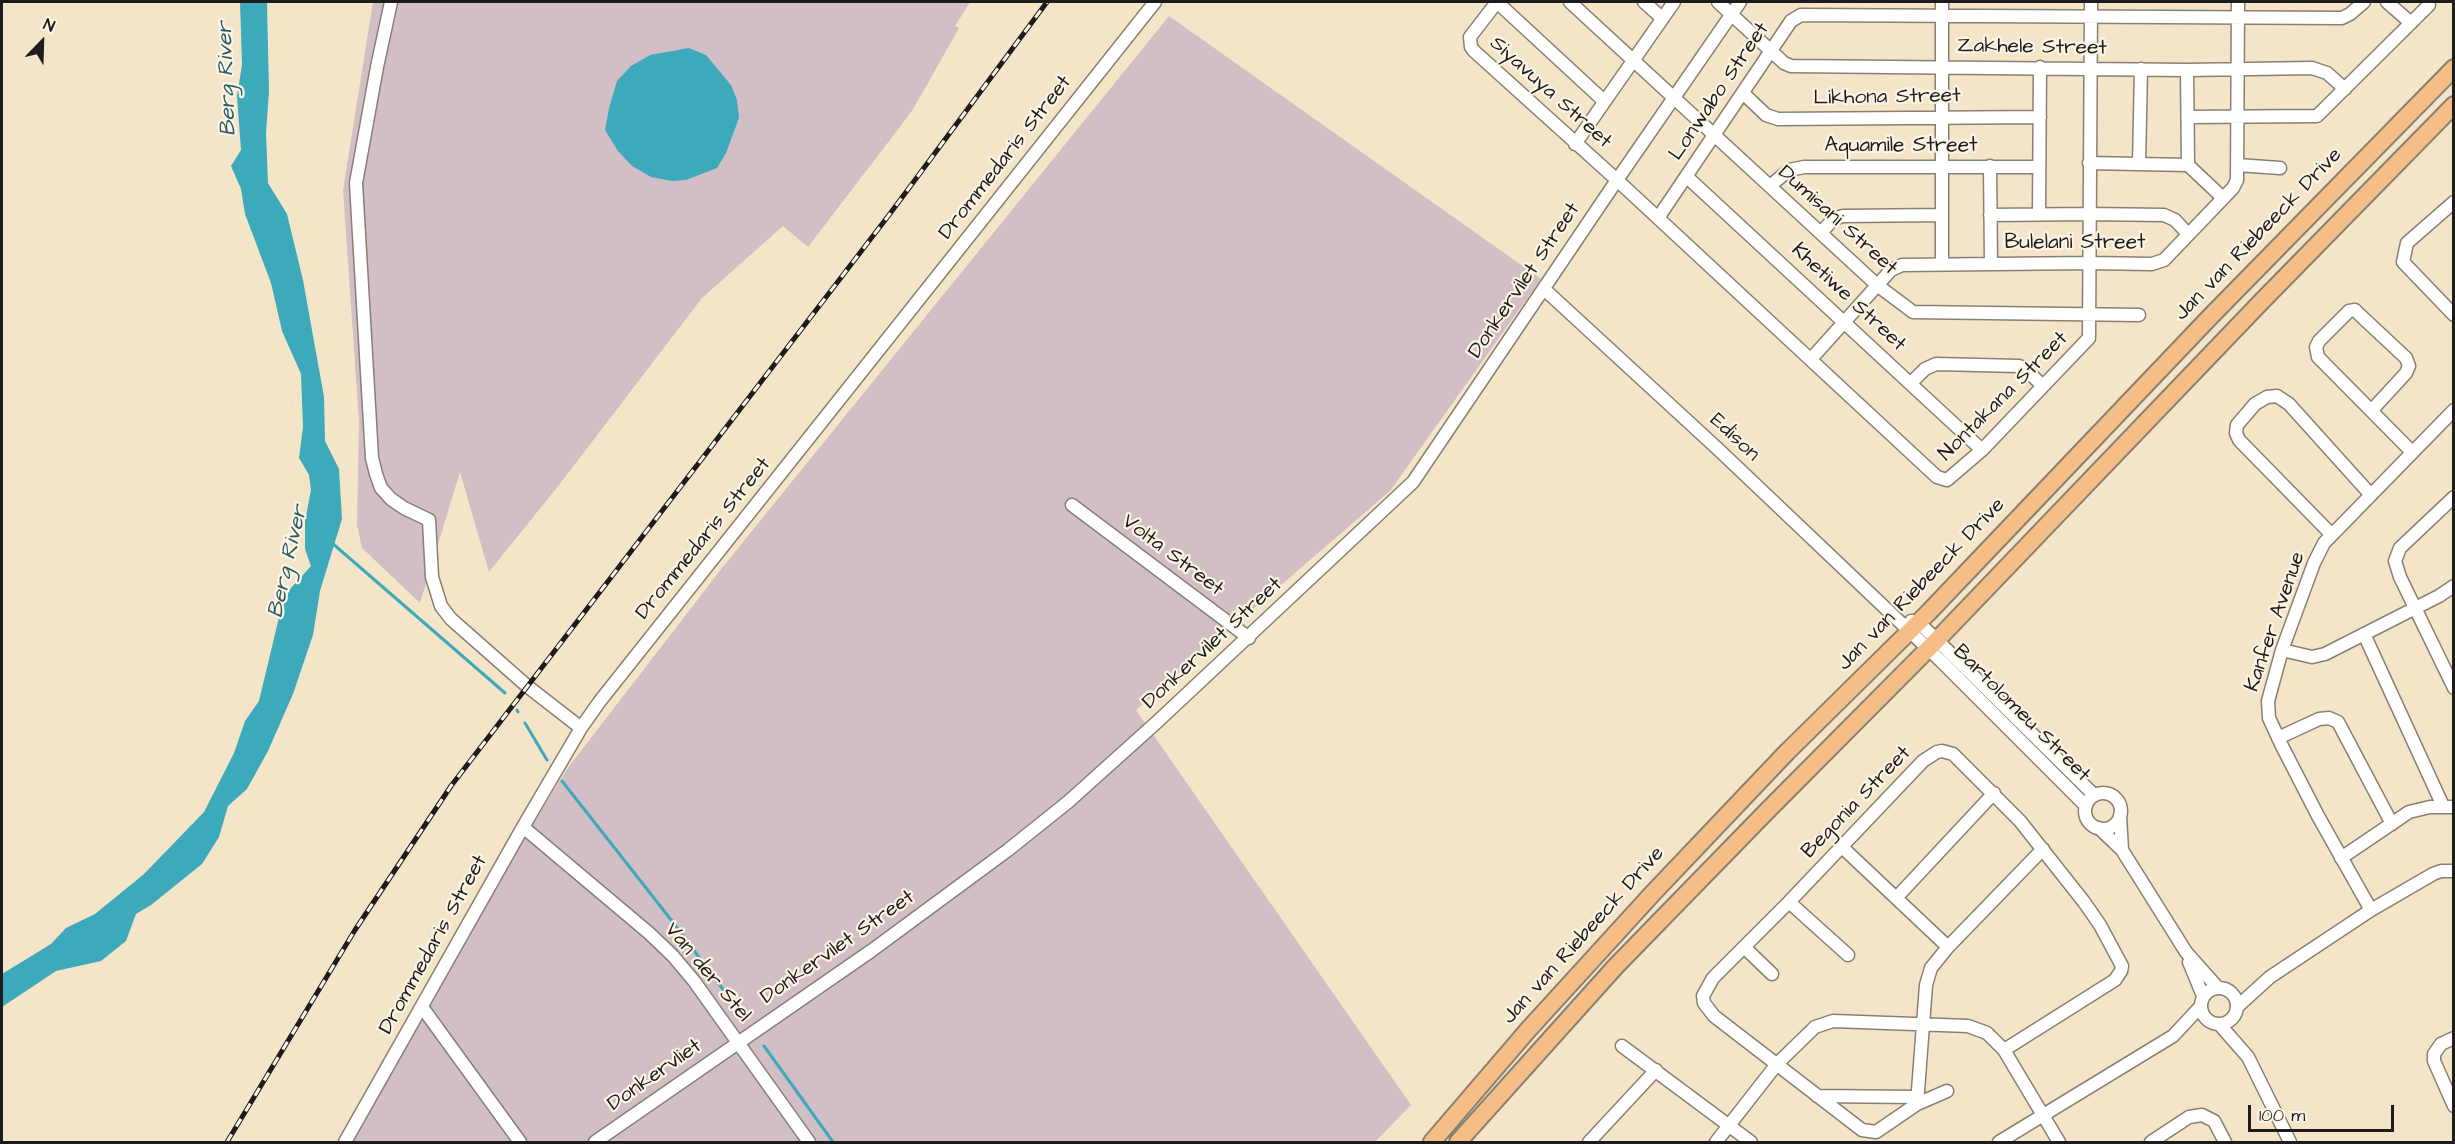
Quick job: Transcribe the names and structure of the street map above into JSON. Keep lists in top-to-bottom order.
{
  "streets": {
    "main road": ["Jan van Riebeeck Drive"],
    "street": [
      "Zakhele Street",
      "Lonwabo Street",
      "Siyavuya Street",
      "Likhona Street",
      "Aquamile Street",
      "Drommedaris Street",
      "Dumisani Street",
      "Bulelani Street",
      "Donkervilet Street",
      "Khetiwe Street",
      "Nontakana Street",
      "Edison",
      "Volta Street",
      "Kanfer Avenue",
      "Bartolomeu Street",
      "Begonia Street",
      "Van der Stel",
      "Donkervliet"
    ]
  },
  "crossings": [
    ["Zakhele Street", "Lonwabo Street"],
    ["Zakhele Street", "Bulelani Street"],
    ["Zakhele Street", "Donkervilet Street"],
    ["Zakhele Street", "Nontakana Street"],
    ["Lonwabo Street", "Likhona Street"],
    ["Lonwabo Street", "Dumisani Street"],
    ["Lonwabo Street", "Bulelani Street"],
    ["Lonwabo Street", "Khetiwe Street"],
    ["Lonwabo Street", "Nontakana Street"],
    ["Siyavuya Street", "Donkervilet Street"],
    ["Siyavuya Street", "Nontakana Street"],
    ["Aquamile Street", "Dumisani Street"],
    ["Drommedaris Street", "Van der Stel"],
    ["Dumisani Street", "Bulelani Street"],
    ["Dumisani Street", "Donkervilet Street"],
    ["Dumisani Street", "Nontakana Street"],
    ["Jan van Riebeeck Drive", "Edison"],
    ["Jan van Riebeeck Drive", "Bartolomeu Street"],
    ["Bulelani Street", "Khetiwe Street"],
    ["Bulelani Street", "Nontakana Street"],
    ["Donkervilet Street", "Nontakana Street"],
    ["Donkervilet Street", "Edison"],
    ["Donkervilet Street", "Volta Street"],
    ["Donkervilet Street", "Van der Stel"],
    ["Donkervilet Street", "Donkervliet"],
    ["Khetiwe Street", "Nontakana Street"],
    ["Edison", "Bartolomeu Street"],
    ["Van der Stel", "Donkervliet"]
  ],
  "water": ["Berg River"],
  "scale_bar": "100 m",
  "north": "top right"
}
